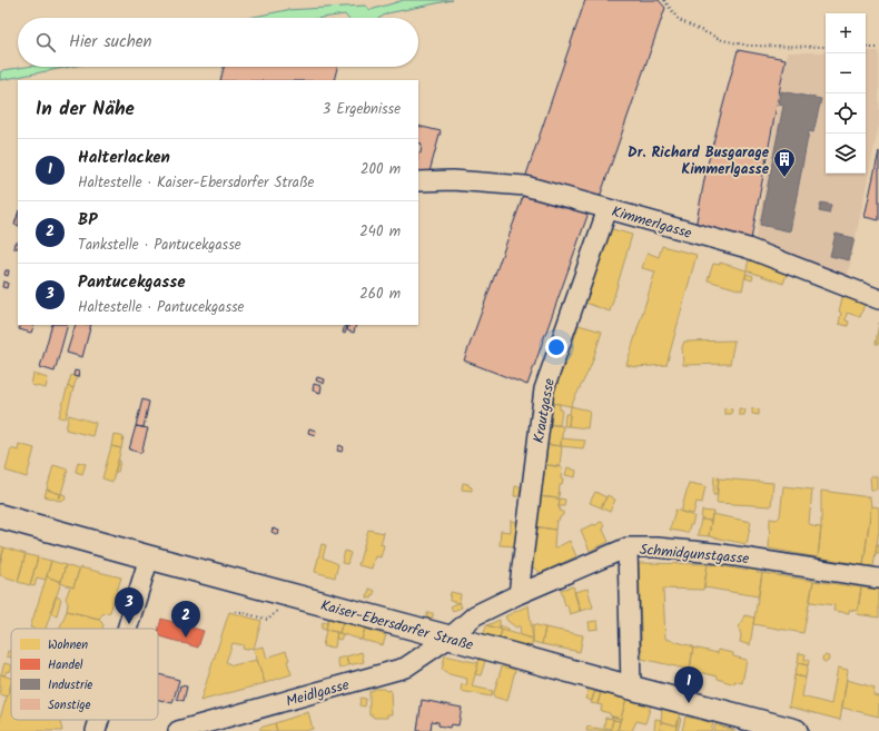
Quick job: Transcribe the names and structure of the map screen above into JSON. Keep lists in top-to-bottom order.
{
  "streets": {
    "main road": ["Kaiser-Ebersdorfer Straße"],
    "street": [
      "Kimmerlgasse",
      "Krautgasse",
      "Schmidgunstgasse",
      "Meidlgasse"
    ]
  },
  "crossings": [
    ["Kimmerlgasse", "Krautgasse"],
    ["Krautgasse", "Schmidgunstgasse"],
    ["Schmidgunstgasse", "Kaiser-Ebersdorfer Straße"],
    ["Schmidgunstgasse", "Meidlgasse"],
    ["Kaiser-Ebersdorfer Straße", "Meidlgasse"]
  ],
  "places": {
    "building": ["Dr. Richard Busgarage Kimmerlgasse"]
  },
  "legend": [
    "Wohnen",
    "Handel",
    "Industrie",
    "Sonstige"
  ],
  "page": {
    "map_buttons": ["+", "−"],
    "search": "Hier suchen",
    "heading": ["In der Nähe", "3 Ergebnisse"],
    "list": [
      {
        "mark": "1",
        "name": "Halterlacken",
        "note": "Haltestelle · Kaiser-Ebersdorfer Straße",
        "value": "200 m"
      },
      {
        "mark": "2",
        "name": "BP",
        "note": "Tankstelle · Pantucekgasse",
        "value": "240 m"
      },
      {
        "mark": "3",
        "name": "Pantucekgasse",
        "note": "Haltestelle · Pantucekgasse",
        "value": "260 m"
      }
    ],
    "pins": ["3", "2", "1"]
  }
}
